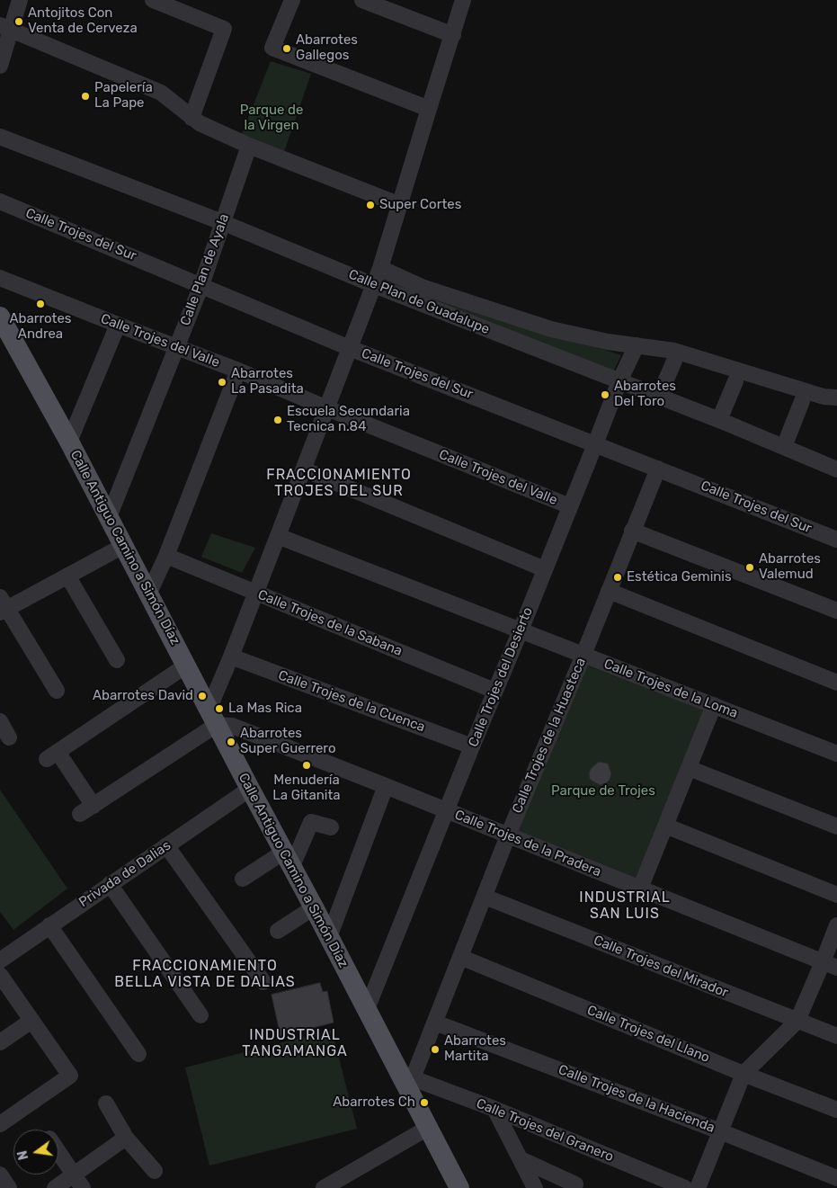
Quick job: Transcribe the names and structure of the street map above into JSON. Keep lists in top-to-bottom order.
{
  "streets": {
    "main road": ["Calle Antiguo Camino a Simón Díaz"],
    "street": [
      "Calle Trojes del Sur",
      "Calle Plan de Ayala",
      "Calle Plan de Guadalupe",
      "Calle Trojes del Valle",
      "Calle Trojes de la Sabana",
      "Calle Trojes del Desierto",
      "Calle Trojes de la Loma",
      "Calle Trojes de la Cuenca",
      "Calle Trojes de la Huasteca",
      "Calle Trojes de la Pradera",
      "Privada de Dalias",
      "Calle Trojes del Mirador",
      "Calle Trojes del Llano",
      "Calle Trojes de la Hacienda",
      "Calle Trojes del Granero"
    ]
  },
  "crossings": [
    ["Calle Trojes del Sur", "Calle Plan de Ayala"],
    ["Calle Trojes del Sur", "Calle Trojes del Desierto"],
    ["Calle Trojes del Sur", "Calle Trojes de la Huasteca"],
    ["Calle Plan de Ayala", "Calle Plan de Guadalupe"],
    ["Calle Plan de Ayala", "Calle Trojes del Valle"],
    ["Calle Plan de Ayala", "Calle Antiguo Camino a Simón Díaz"],
    ["Calle Plan de Guadalupe", "Calle Trojes del Desierto"],
    ["Calle Trojes del Valle", "Calle Trojes del Desierto"],
    ["Calle Antiguo Camino a Simón Díaz", "Calle Trojes del Desierto"],
    ["Calle Antiguo Camino a Simón Díaz", "Calle Trojes de la Huasteca"],
    ["Calle Antiguo Camino a Simón Díaz", "Calle Trojes de la Pradera"],
    ["Calle Antiguo Camino a Simón Díaz", "Privada de Dalias"],
    ["Calle Antiguo Camino a Simón Díaz", "Calle Trojes del Granero"],
    ["Calle Trojes de la Sabana", "Calle Trojes del Desierto"],
    ["Calle Trojes del Desierto", "Calle Trojes de la Loma"],
    ["Calle Trojes del Desierto", "Calle Trojes de la Cuenca"],
    ["Calle Trojes del Desierto", "Calle Trojes de la Pradera"],
    ["Calle Trojes de la Loma", "Calle Trojes de la Huasteca"],
    ["Calle Trojes de la Huasteca", "Calle Trojes de la Pradera"],
    ["Calle Trojes de la Huasteca", "Calle Trojes del Mirador"],
    ["Calle Trojes de la Huasteca", "Calle Trojes del Llano"],
    ["Calle Trojes de la Huasteca", "Calle Trojes de la Hacienda"],
    ["Calle Trojes de la Huasteca", "Calle Trojes del Granero"]
  ],
  "districts": [
    "FRACCIONAMIENTO TROJES DEL SUR",
    "INDUSTRIAL SAN LUIS",
    "FRACCIONAMIENTO BELLA VISTA DE DALIAS",
    "INDUSTRIAL TANGAMANGA"
  ],
  "parks": ["Parque de la Virgen", "Parque de Trojes"],
  "places": [
    "Antojitos Con Venta de Cerveza",
    "Abarrotes Gallegos",
    "Papelería La Pape",
    "Super Cortes",
    "Abarrotes Andrea",
    "Abarrotes La Pasadita",
    "Abarrotes Del Toro",
    "Escuela Secundaria Tecnica n.84",
    "Abarrotes Valemud",
    "Estética Geminis",
    "Abarrotes David",
    "La Mas Rica",
    "Abarrotes Super Guerrero",
    "Menudería La Gitanita",
    "Abarrotes Martita",
    "Abarrotes Ch"
  ],
  "north": "left"
}
